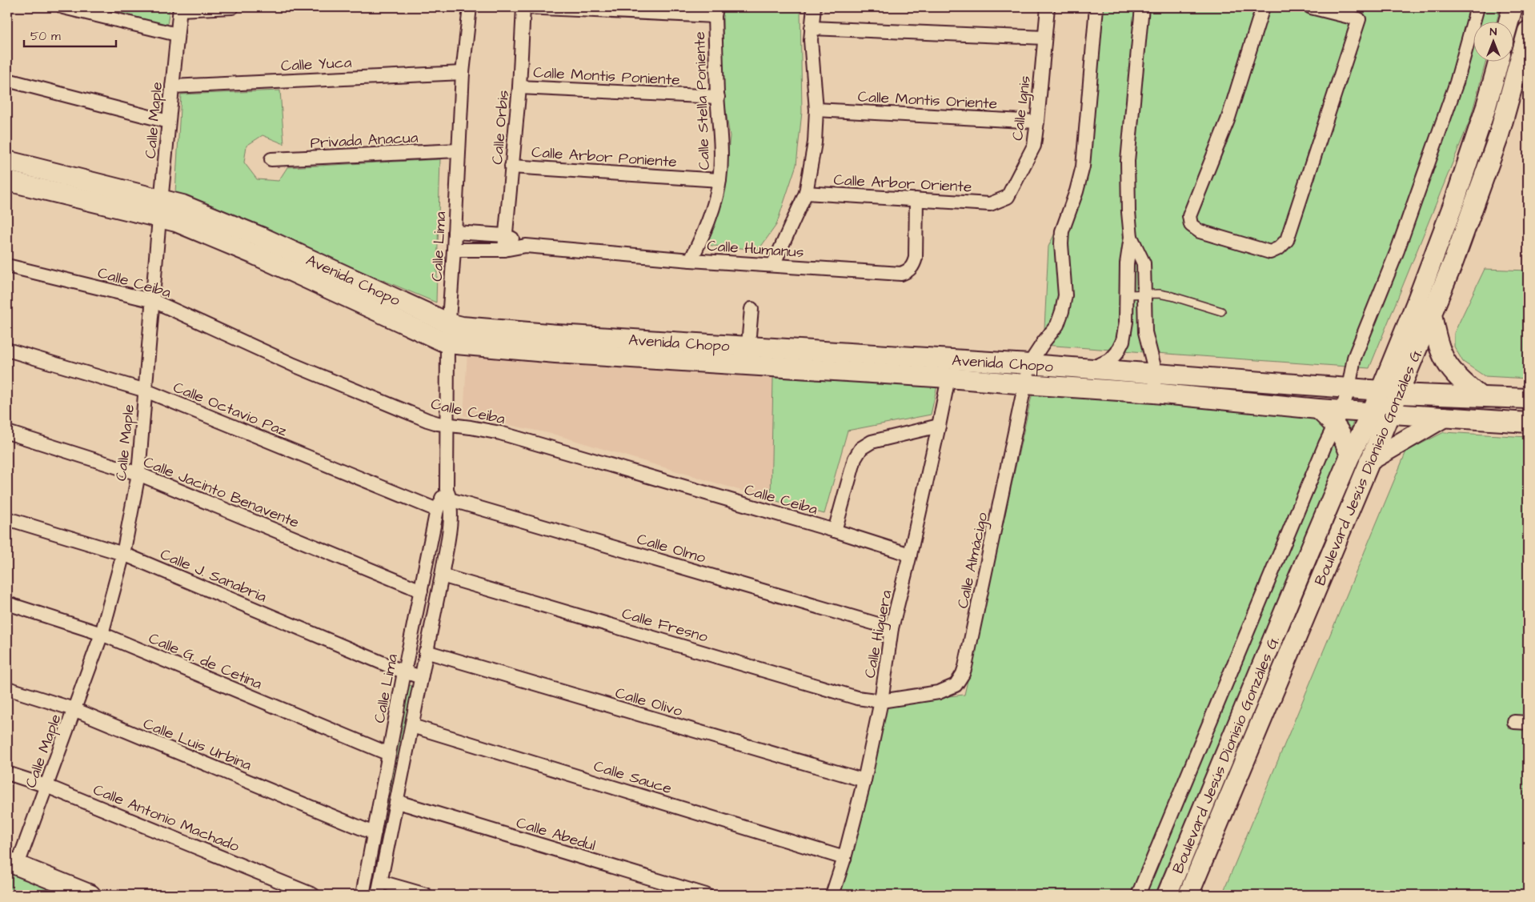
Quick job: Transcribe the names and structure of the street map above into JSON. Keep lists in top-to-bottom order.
{
  "streets": {
    "street": [
      "Calle Yuca",
      "Calle Montis Poniente",
      "Calle Montis Oriente",
      "Calle Stella Poniente",
      "Calle Ignis",
      "Calle Maple",
      "Calle Orbis",
      "Privada Anacua",
      "Calle Arbor Poniente",
      "Calle Arbor Oriente",
      "Calle Lima",
      "Calle Humanus",
      "Avenida Chopo",
      "Calle Ceiba",
      "Calle Octavio Paz",
      "Boulevard Jesús Dionisio Gonzáles G.",
      "Calle Jacinto Benavente",
      "Calle Olmo",
      "Calle Almácigo",
      "Calle J. Sanabria",
      "Calle Fresno",
      "Calle Higuera",
      "Calle G. de Cetina",
      "Calle Olivo",
      "Calle Luis Urbina",
      "Calle Sauce",
      "Calle Antonio Machado",
      "Calle Abedul"
    ]
  },
  "crossings": [
    ["Calle Yuca", "Calle Maple"],
    ["Calle Yuca", "Calle Lima"],
    ["Calle Montis Poniente", "Calle Stella Poniente"],
    ["Calle Montis Poniente", "Calle Orbis"],
    ["Calle Montis Oriente", "Calle Ignis"],
    ["Calle Stella Poniente", "Calle Arbor Poniente"],
    ["Calle Stella Poniente", "Calle Humanus"],
    ["Calle Ignis", "Calle Arbor Oriente"],
    ["Calle Maple", "Avenida Chopo"],
    ["Calle Maple", "Calle Ceiba"],
    ["Calle Maple", "Calle Octavio Paz"],
    ["Calle Maple", "Calle Jacinto Benavente"],
    ["Calle Maple", "Calle J. Sanabria"],
    ["Calle Maple", "Calle G. de Cetina"],
    ["Calle Maple", "Calle Luis Urbina"],
    ["Calle Maple", "Calle Antonio Machado"],
    ["Calle Orbis", "Calle Arbor Poniente"],
    ["Calle Orbis", "Calle Humanus"],
    ["Privada Anacua", "Calle Lima"],
    ["Calle Arbor Oriente", "Calle Humanus"],
    ["Calle Lima", "Calle Humanus"],
    ["Calle Lima", "Avenida Chopo"],
    ["Calle Lima", "Calle Ceiba"],
    ["Calle Lima", "Calle Octavio Paz"],
    ["Calle Lima", "Calle Jacinto Benavente"],
    ["Calle Lima", "Calle Olmo"],
    ["Calle Lima", "Calle J. Sanabria"],
    ["Calle Lima", "Calle Fresno"],
    ["Calle Lima", "Calle G. de Cetina"],
    ["Calle Lima", "Calle Olivo"],
    ["Calle Lima", "Calle Luis Urbina"],
    ["Calle Lima", "Calle Sauce"],
    ["Calle Lima", "Calle Abedul"],
    ["Avenida Chopo", "Boulevard Jesús Dionisio Gonzáles G."],
    ["Avenida Chopo", "Calle Almácigo"],
    ["Avenida Chopo", "Calle Higuera"],
    ["Calle Ceiba", "Calle Higuera"],
    ["Calle Octavio Paz", "Calle Olmo"],
    ["Calle Olmo", "Calle Higuera"],
    ["Calle Almácigo", "Calle Fresno"],
    ["Calle Almácigo", "Calle Higuera"],
    ["Calle Fresno", "Calle Higuera"],
    ["Calle Higuera", "Calle Olivo"],
    ["Calle Higuera", "Calle Sauce"]
  ],
  "scale_bar": "50 m",
  "north": "top"
}
